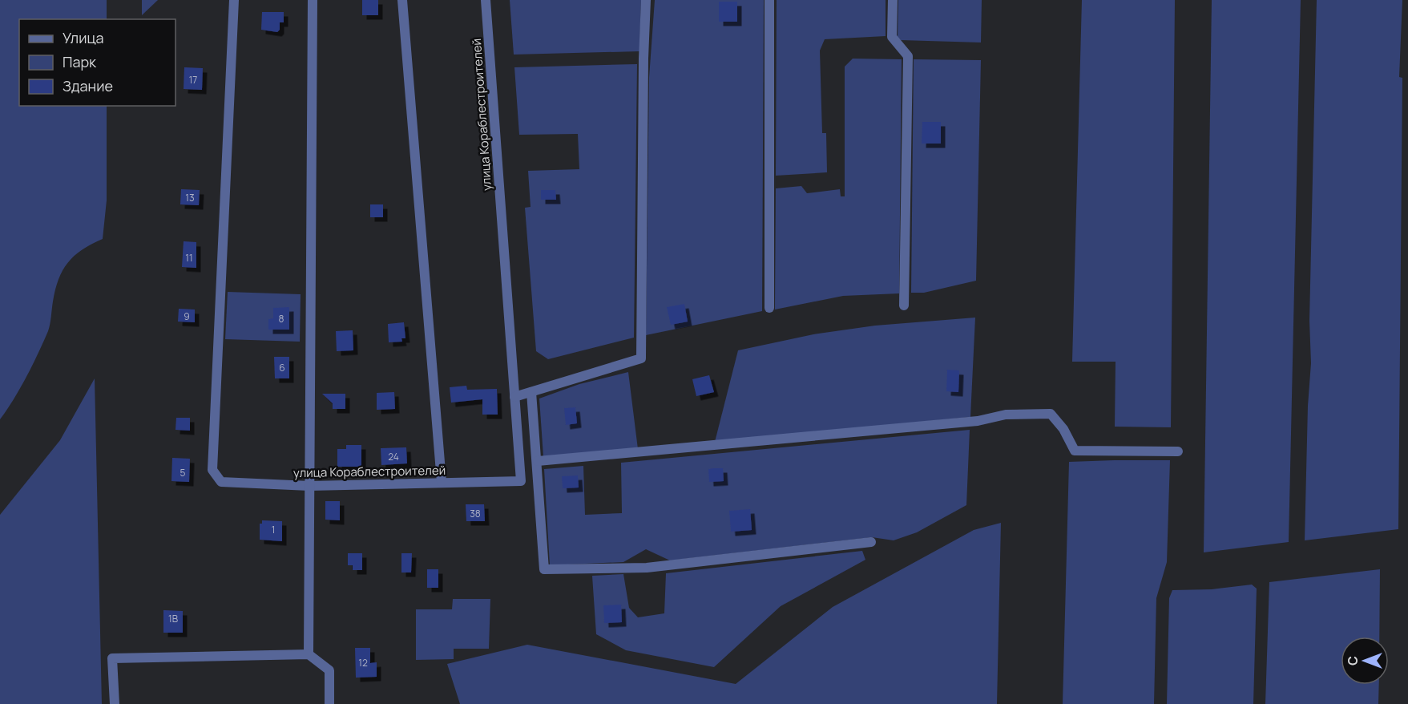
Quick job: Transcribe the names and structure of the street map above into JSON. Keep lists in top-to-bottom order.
{
  "streets": {
    "street": ["улица Кораблестроителей"]
  },
  "house_numbers": [
    "17",
    "13",
    "11",
    "9",
    "8",
    "6",
    "24",
    "5",
    "38",
    "1",
    "1В",
    "12"
  ],
  "legend": ["Улица", "Парк", "Здание"],
  "north": "left"
}
